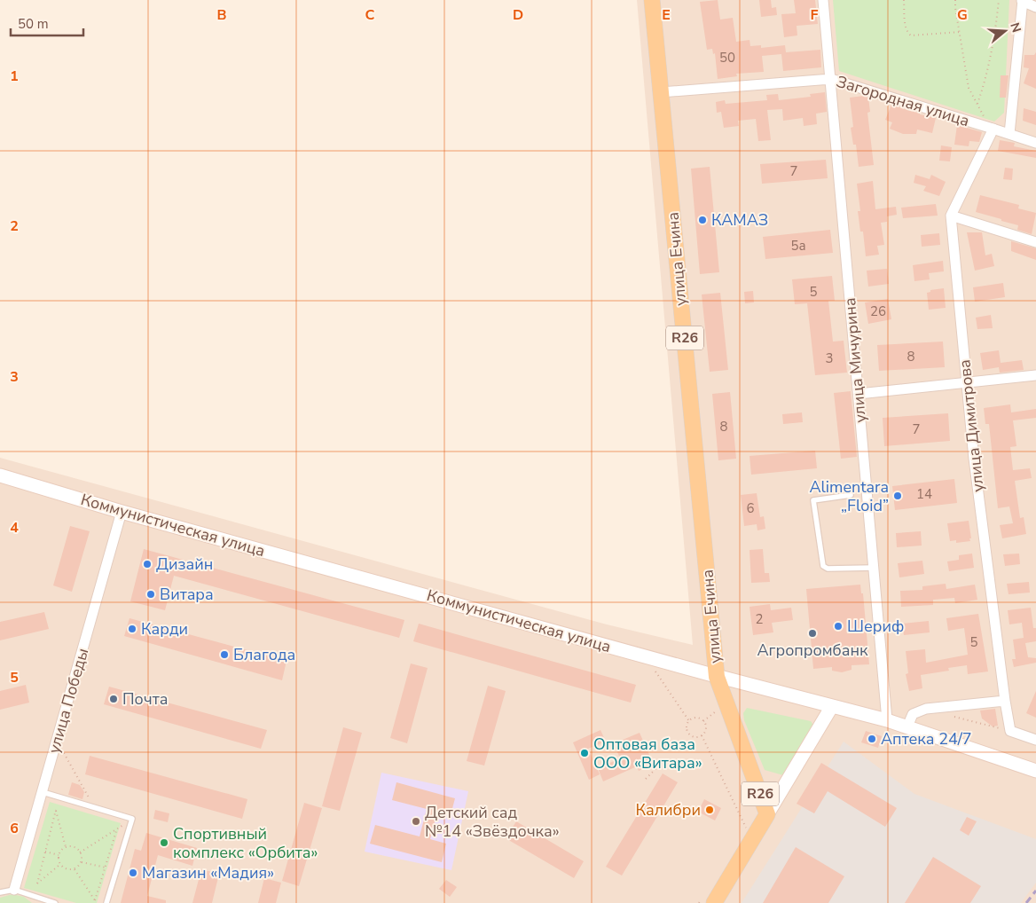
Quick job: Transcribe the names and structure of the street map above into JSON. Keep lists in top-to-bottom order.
{
  "streets": {
    "main road": ["улица Ечина", "R26", "Коммунистическая улица"],
    "street": [
      "Загородная улица",
      "улица Мичурина",
      "улица Димитрова",
      "улица Победы"
    ]
  },
  "crossings": [
    ["Загородная улица", "улица Ечина"],
    ["Загородная улица", "улица Мичурина"],
    ["улица Ечина", "R26"],
    ["улица Ечина", "Коммунистическая улица"],
    ["R26", "Коммунистическая улица"],
    ["улица Мичурина", "Коммунистическая улица"],
    ["Коммунистическая улица", "улица Победы"]
  ],
  "places": [
    "КАМАЗ",
    "Alimentara „Floid”",
    "Дизайн",
    "Витара",
    "Шериф",
    "Карди",
    "Агропромбанк",
    "Благода",
    "Почта",
    "Аптека 24/7",
    "Оптовая база ООО «Витара»",
    "Калибри",
    "Детский сад №14 «Звёздочка»",
    "Спортивный комплекс «Орбита»",
    "Магазин «Мадия»"
  ],
  "house_numbers": [
    "50",
    "7",
    "5а",
    "5",
    "26",
    "8",
    "3",
    "8",
    "7",
    "14",
    "6",
    "2",
    "5"
  ],
  "scale_bar": "50 m",
  "north": "right",
  "grid": {
    "columns": [
      "B",
      "C",
      "D",
      "E",
      "F",
      "G"
    ],
    "rows": [
      "1",
      "2",
      "3",
      "4",
      "5",
      "6"
    ]
  }
}
